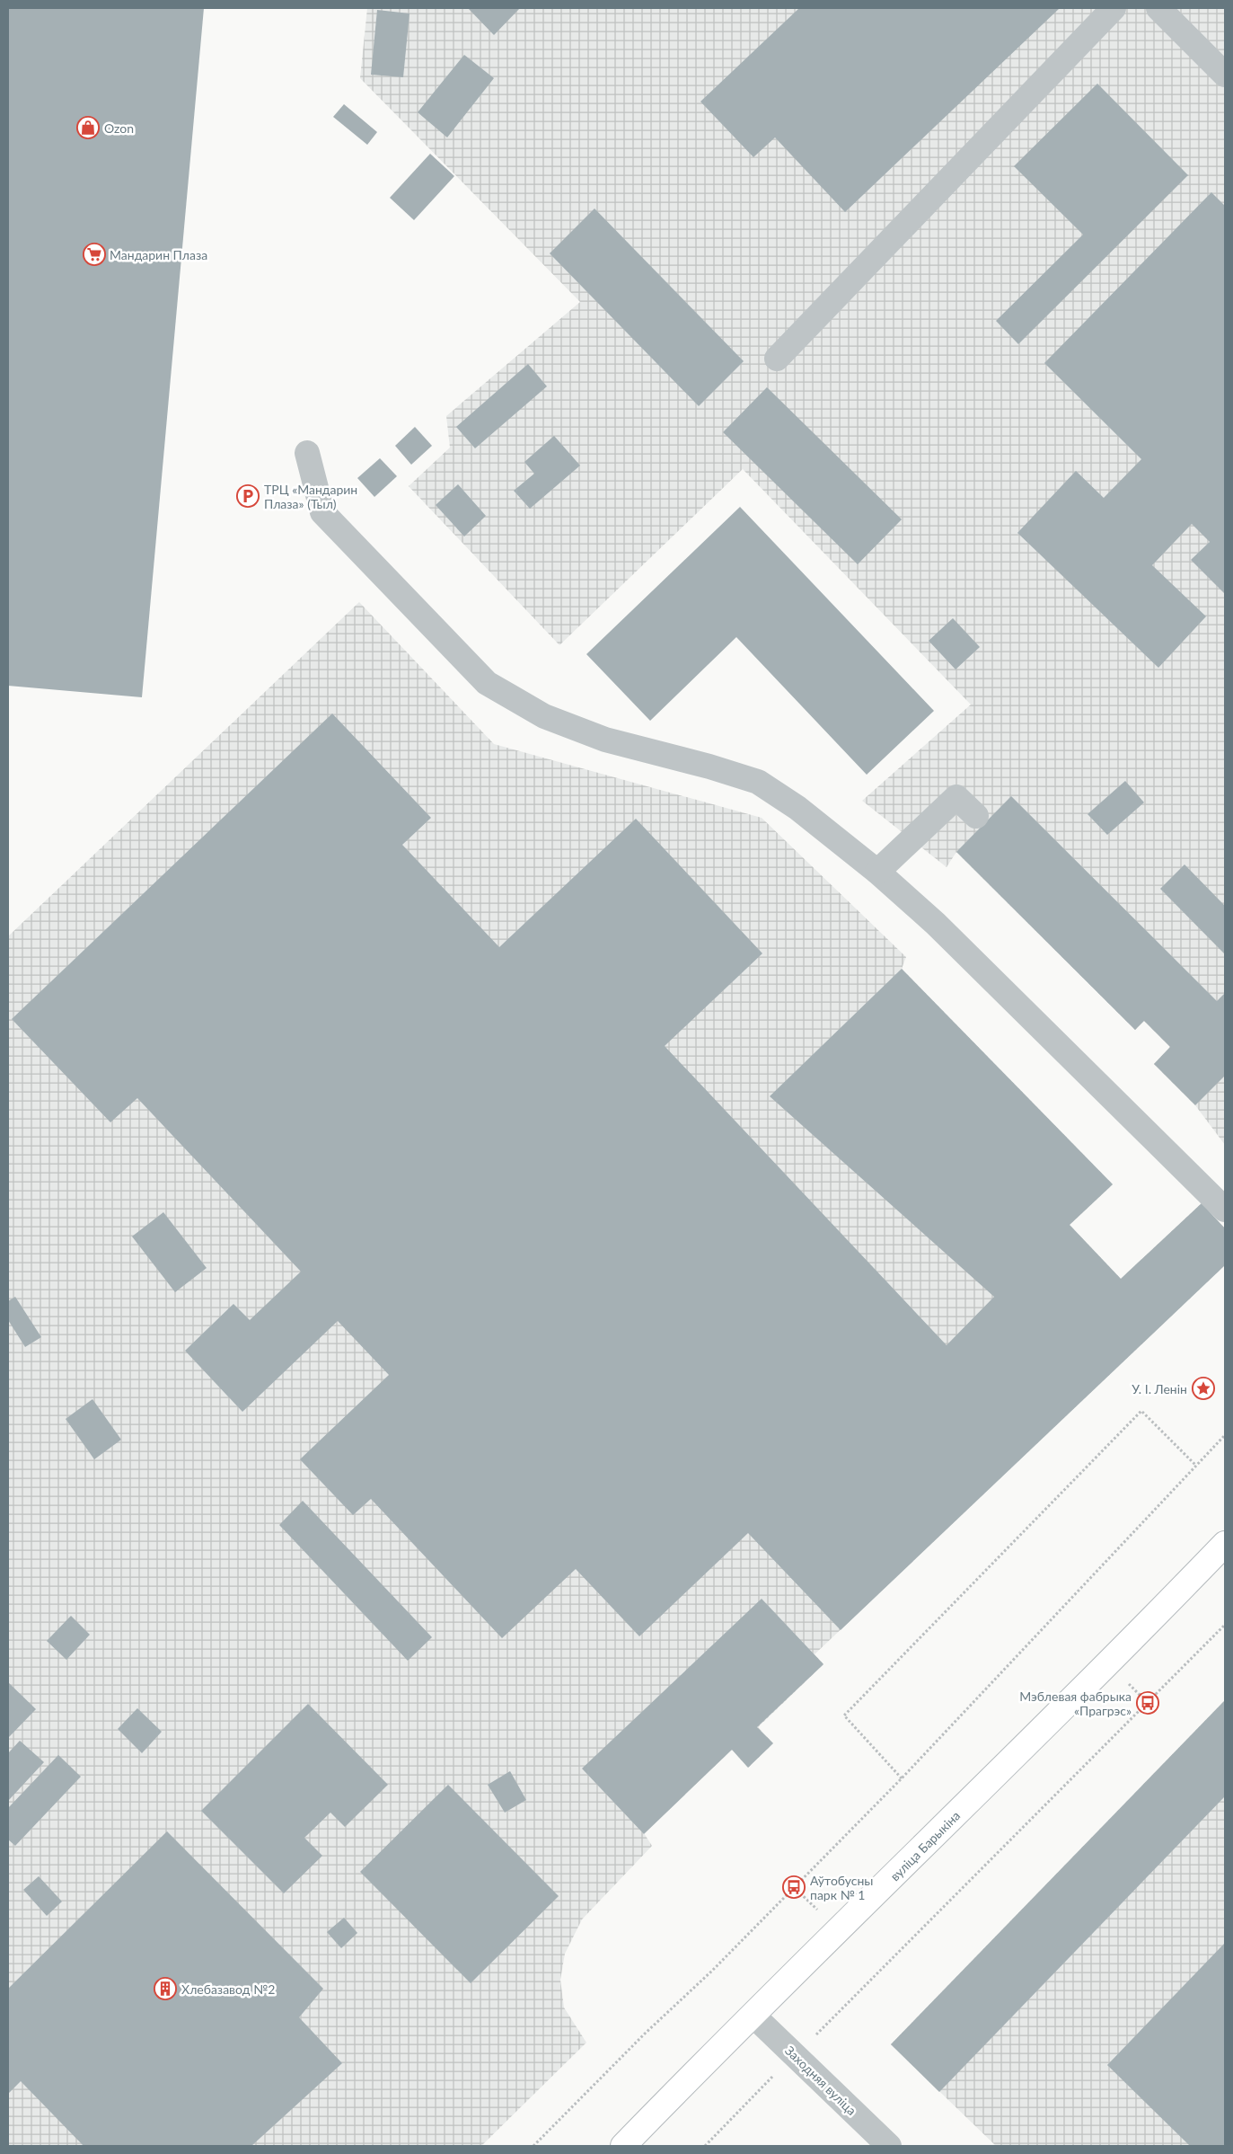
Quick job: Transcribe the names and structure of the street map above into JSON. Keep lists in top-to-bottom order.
{
  "streets": {
    "main road": ["вуліца Барыкіна"],
    "street": ["Заходняя вуліца"]
  },
  "crossings": [
    ["вуліца Барыкіна", "Заходняя вуліца"]
  ],
  "places": {
    "shop": ["Ozon"],
    "supermarket": ["Мандарин Плаза"],
    "parking": ["ТРЦ «Мандарин Плаза» (Тыл)"],
    "place": ["У. І. Ленін"],
    "bus stop": ["Мэблевая фабрыка «Прагрэс»", "Аўтобусны парк № 1"],
    "building": ["Хлебазавод №2"]
  }
}
